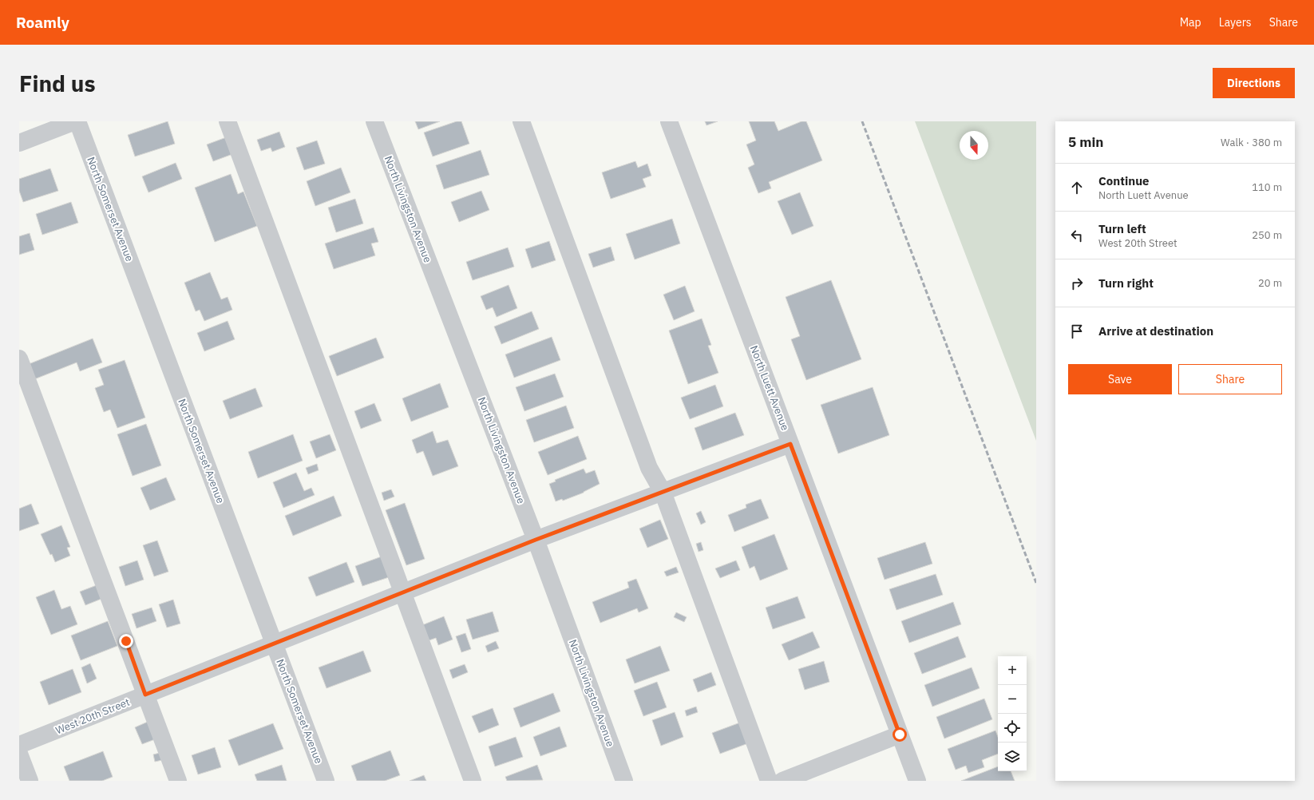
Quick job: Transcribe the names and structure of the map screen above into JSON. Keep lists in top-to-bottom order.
{
  "streets": {
    "street": [
      "North Somerset Avenue",
      "North Livingston Avenue",
      "North Luett Avenue",
      "West 20th Street"
    ]
  },
  "crossings": [
    ["North Somerset Avenue", "West 20th Street"],
    ["North Livingston Avenue", "West 20th Street"],
    ["North Luett Avenue", "West 20th Street"]
  ],
  "north": "bottom",
  "page": {
    "header": "Roamly",
    "nav": ["Map", "Layers", "Share"],
    "buttons": [
      "Directions",
      ["Save", "Share"]
    ],
    "title": "Find us",
    "heading": ["5 min", "Walk · 380 m"],
    "list": [
      ["Continue", "North Luett Avenue", "110 m"],
      ["Turn left", "West 20th Street", "250 m"],
      ["Turn right", "20 m"],
      "Arrive at destination"
    ],
    "map_buttons": ["+", "−"]
  }
}
